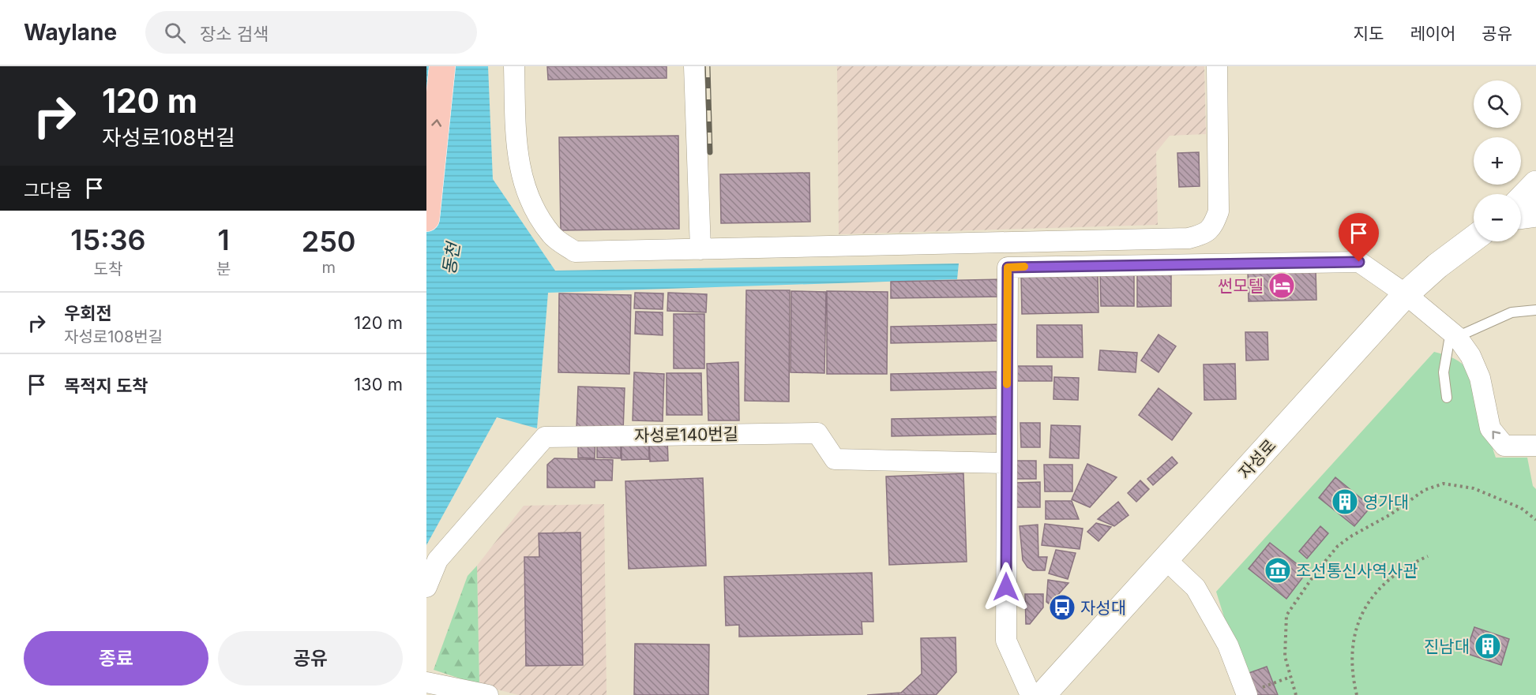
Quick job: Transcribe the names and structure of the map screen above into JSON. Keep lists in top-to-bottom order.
{
  "streets": {
    "main road": ["자성로"],
    "street": ["자성로140번길"]
  },
  "water": ["동천"],
  "places": {
    "hotel": ["썬모텔"],
    "building": ["영가대", "진남대"],
    "museum": ["조선통신사역사관"],
    "bus stop": ["자성대"]
  },
  "page": {
    "header": "Waylane",
    "search": "장소 검색",
    "nav": ["지도", "레이어", "공유"],
    "turn": ["120 m", "자성로108번길"],
    "map_buttons": ["+", "−"],
    "then": "그다음",
    "eta": [
      "15:36",
      "도착",
      "1",
      "분",
      "250",
      "m"
    ],
    "list": [
      {
        "name": "우회전",
        "note": "자성로108번길",
        "value": "120 m"
      },
      {
        "name": "목적지 도착",
        "value": "130 m"
      }
    ],
    "buttons": ["종료", "공유"]
  }
}
